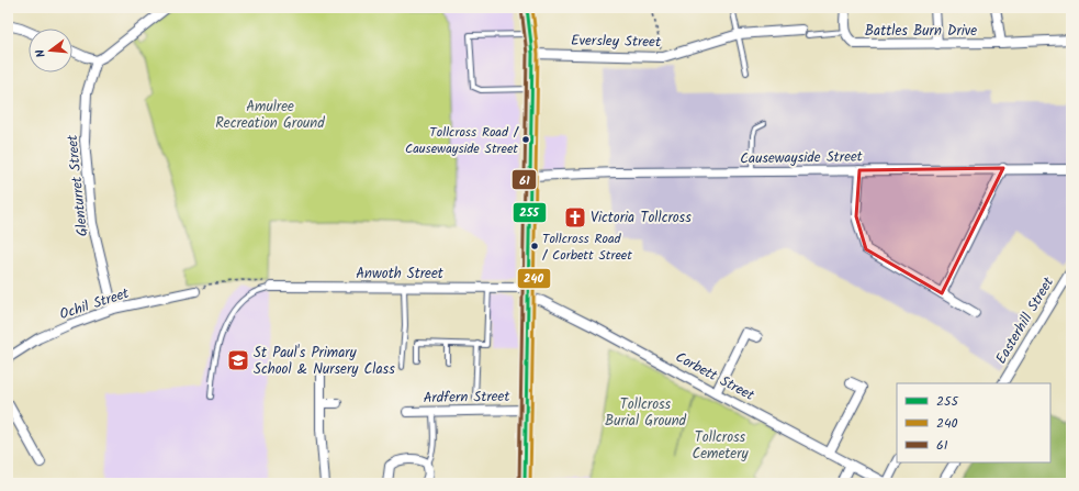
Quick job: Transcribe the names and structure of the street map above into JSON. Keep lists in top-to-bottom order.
{
  "streets": {
    "street": [
      "Battles Burn Drive",
      "Eversley Street",
      "Causewayside Street",
      "Glenturret Street",
      "Anwoth Street",
      "Ochil Street",
      "Easterhill Street",
      "Corbett Street",
      "Ardfern Street"
    ]
  },
  "crossings": [
    ["Glenturret Street", "Ochil Street"],
    ["Anwoth Street", "Corbett Street"]
  ],
  "parks": ["Amulree Recreation Ground", "Tollcross Burial Ground", "Tollcross Cemetery"],
  "places": {
    "other": ["Tollcross Road / Causewayside Street", "Tollcross Road / Corbett Street"],
    "church": ["Victoria Tollcross"],
    "school or university": ["St Paul's Primary School & Nursery Class"]
  },
  "lines": ["transit line 255", "transit line 240", "transit line 61"],
  "legend": ["255", "240", "61"],
  "north": "left"
}
